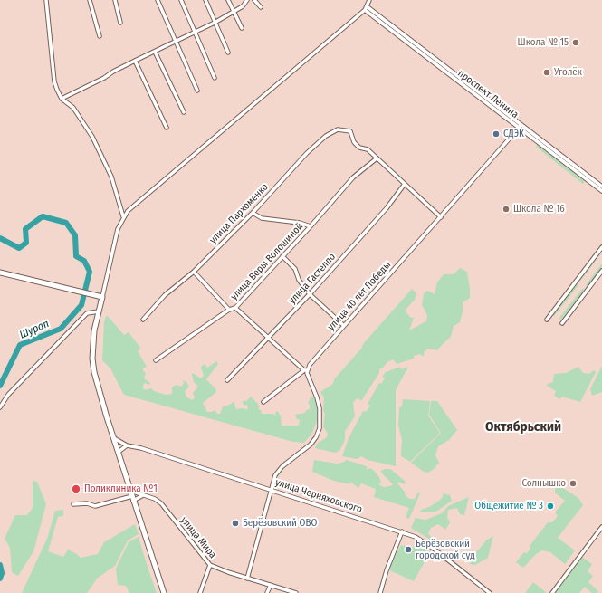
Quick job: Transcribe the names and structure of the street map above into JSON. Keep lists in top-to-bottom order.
{
  "streets": {
    "street": [
      "проспект Ленина",
      "улица Пархоменко",
      "улица Веры Волошиной",
      "улица Гастелло",
      "улица 40 лет Победы",
      "улица Черняховского",
      "улица Мира"
    ]
  },
  "crossings": [
    ["проспект Ленина", "улица 40 лет Победы"],
    ["улица Пархоменко", "улица Веры Волошиной"]
  ],
  "districts": ["Октябрьский"],
  "water": ["Шурап"],
  "places": [
    "Школа № 15",
    "Уголёк",
    "СДЭК",
    "Школа № 16",
    "Солнышко",
    "Поликлиника №1",
    "Общежитие № 3",
    "Берёзовский ОВО",
    "Берёзовский городской суд"
  ]
}
